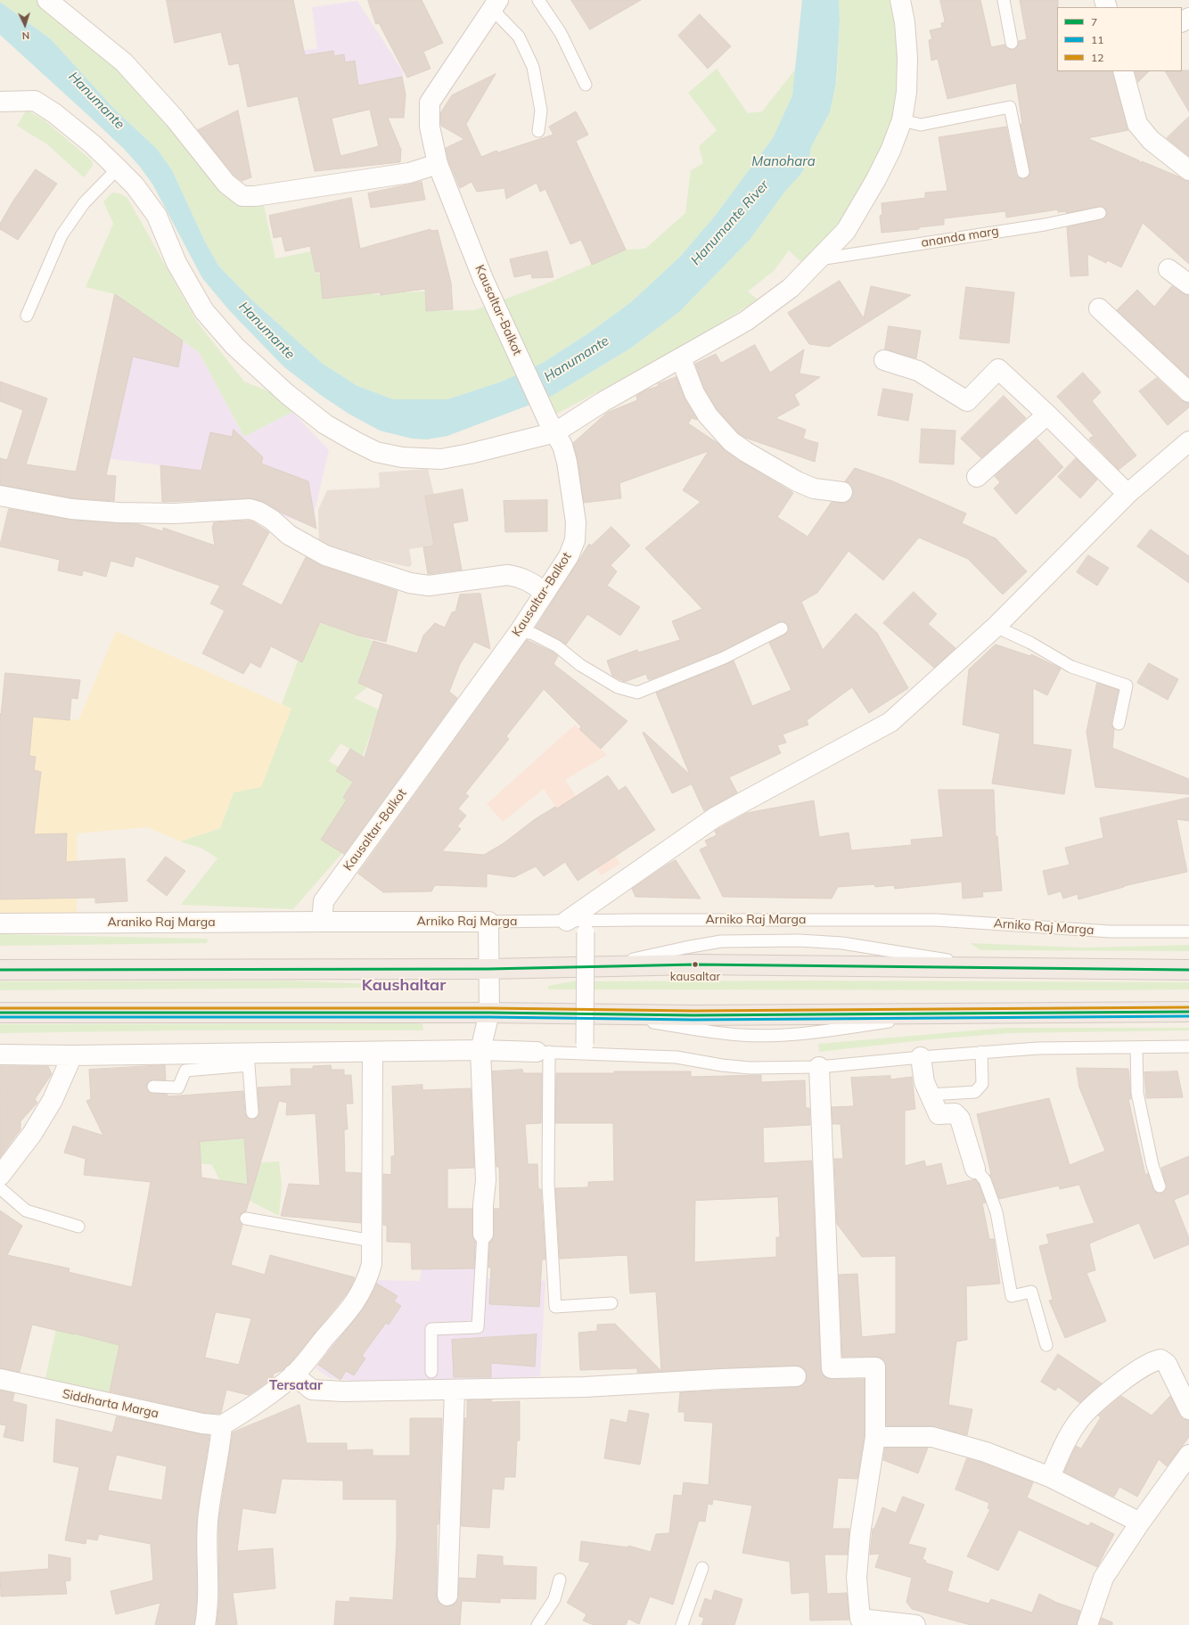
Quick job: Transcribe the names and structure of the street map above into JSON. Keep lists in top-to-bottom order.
{
  "streets": {
    "street": [
      "Kausaltar-Balkot",
      "Arniko Raj Marga",
      "Araniko Raj Marga",
      "Siddharta Marga"
    ],
    "lane": ["ananda marg"]
  },
  "crossings": [
    ["Kausaltar-Balkot", "Arniko Raj Marga"],
    ["Kausaltar-Balkot", "Araniko Raj Marga"],
    ["Arniko Raj Marga", "Araniko Raj Marga"]
  ],
  "districts": ["Kaushaltar", "Tersatar"],
  "water": ["Hanumante", "Manohara", "Hanumante River"],
  "places": ["kausaltar"],
  "lines": ["transit line 7", "transit line 12", "transit line 11"],
  "legend": ["7", "11", "12"],
  "north": "bottom"
}
